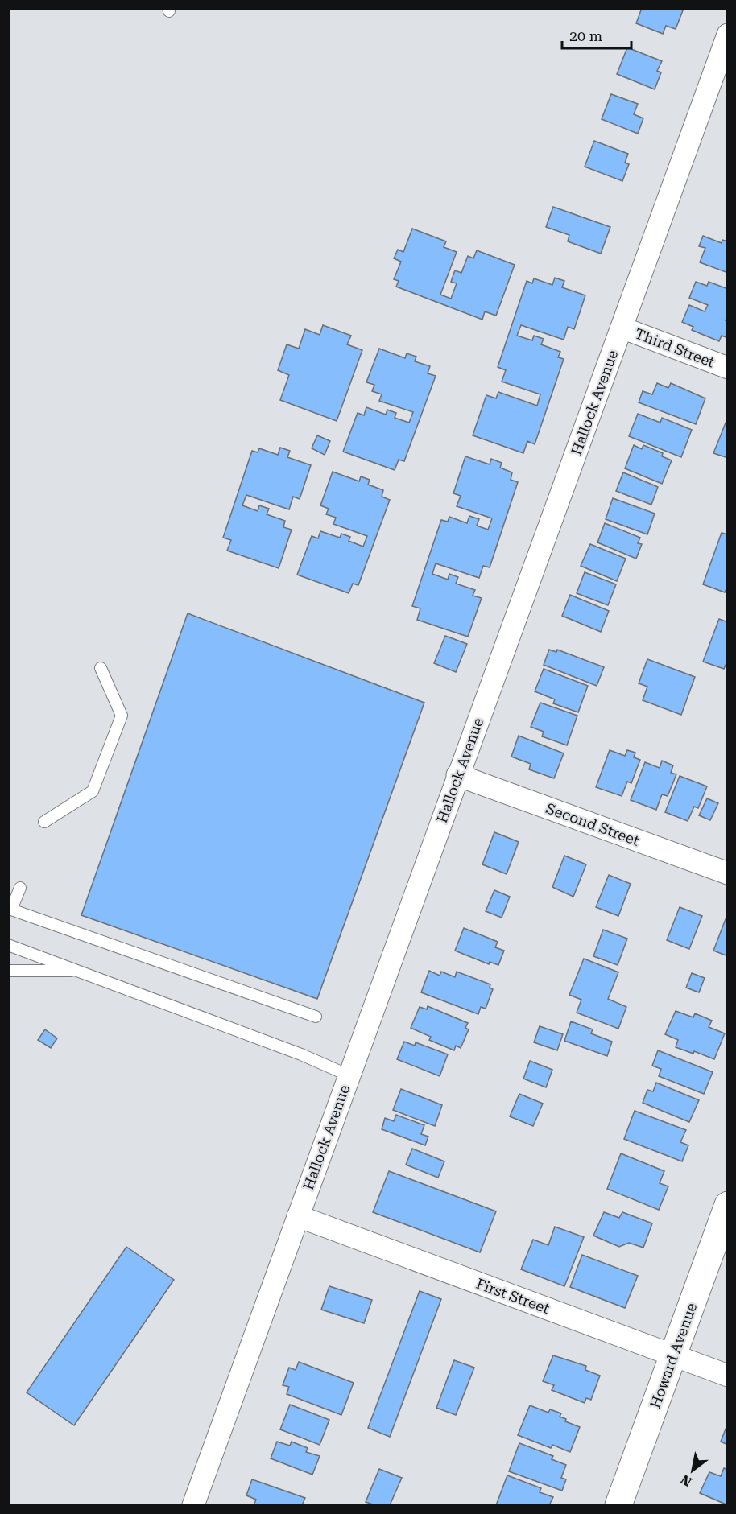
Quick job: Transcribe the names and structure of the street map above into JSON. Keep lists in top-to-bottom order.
{
  "streets": {
    "main road": ["Howard Avenue"],
    "street": [
      "Third Street",
      "Hallock Avenue",
      "Second Street",
      "First Street"
    ]
  },
  "crossings": [
    ["Third Street", "Hallock Avenue"],
    ["Hallock Avenue", "Second Street"],
    ["Hallock Avenue", "First Street"],
    ["First Street", "Howard Avenue"]
  ],
  "scale_bar": "20 m",
  "north": "bottom left"
}
